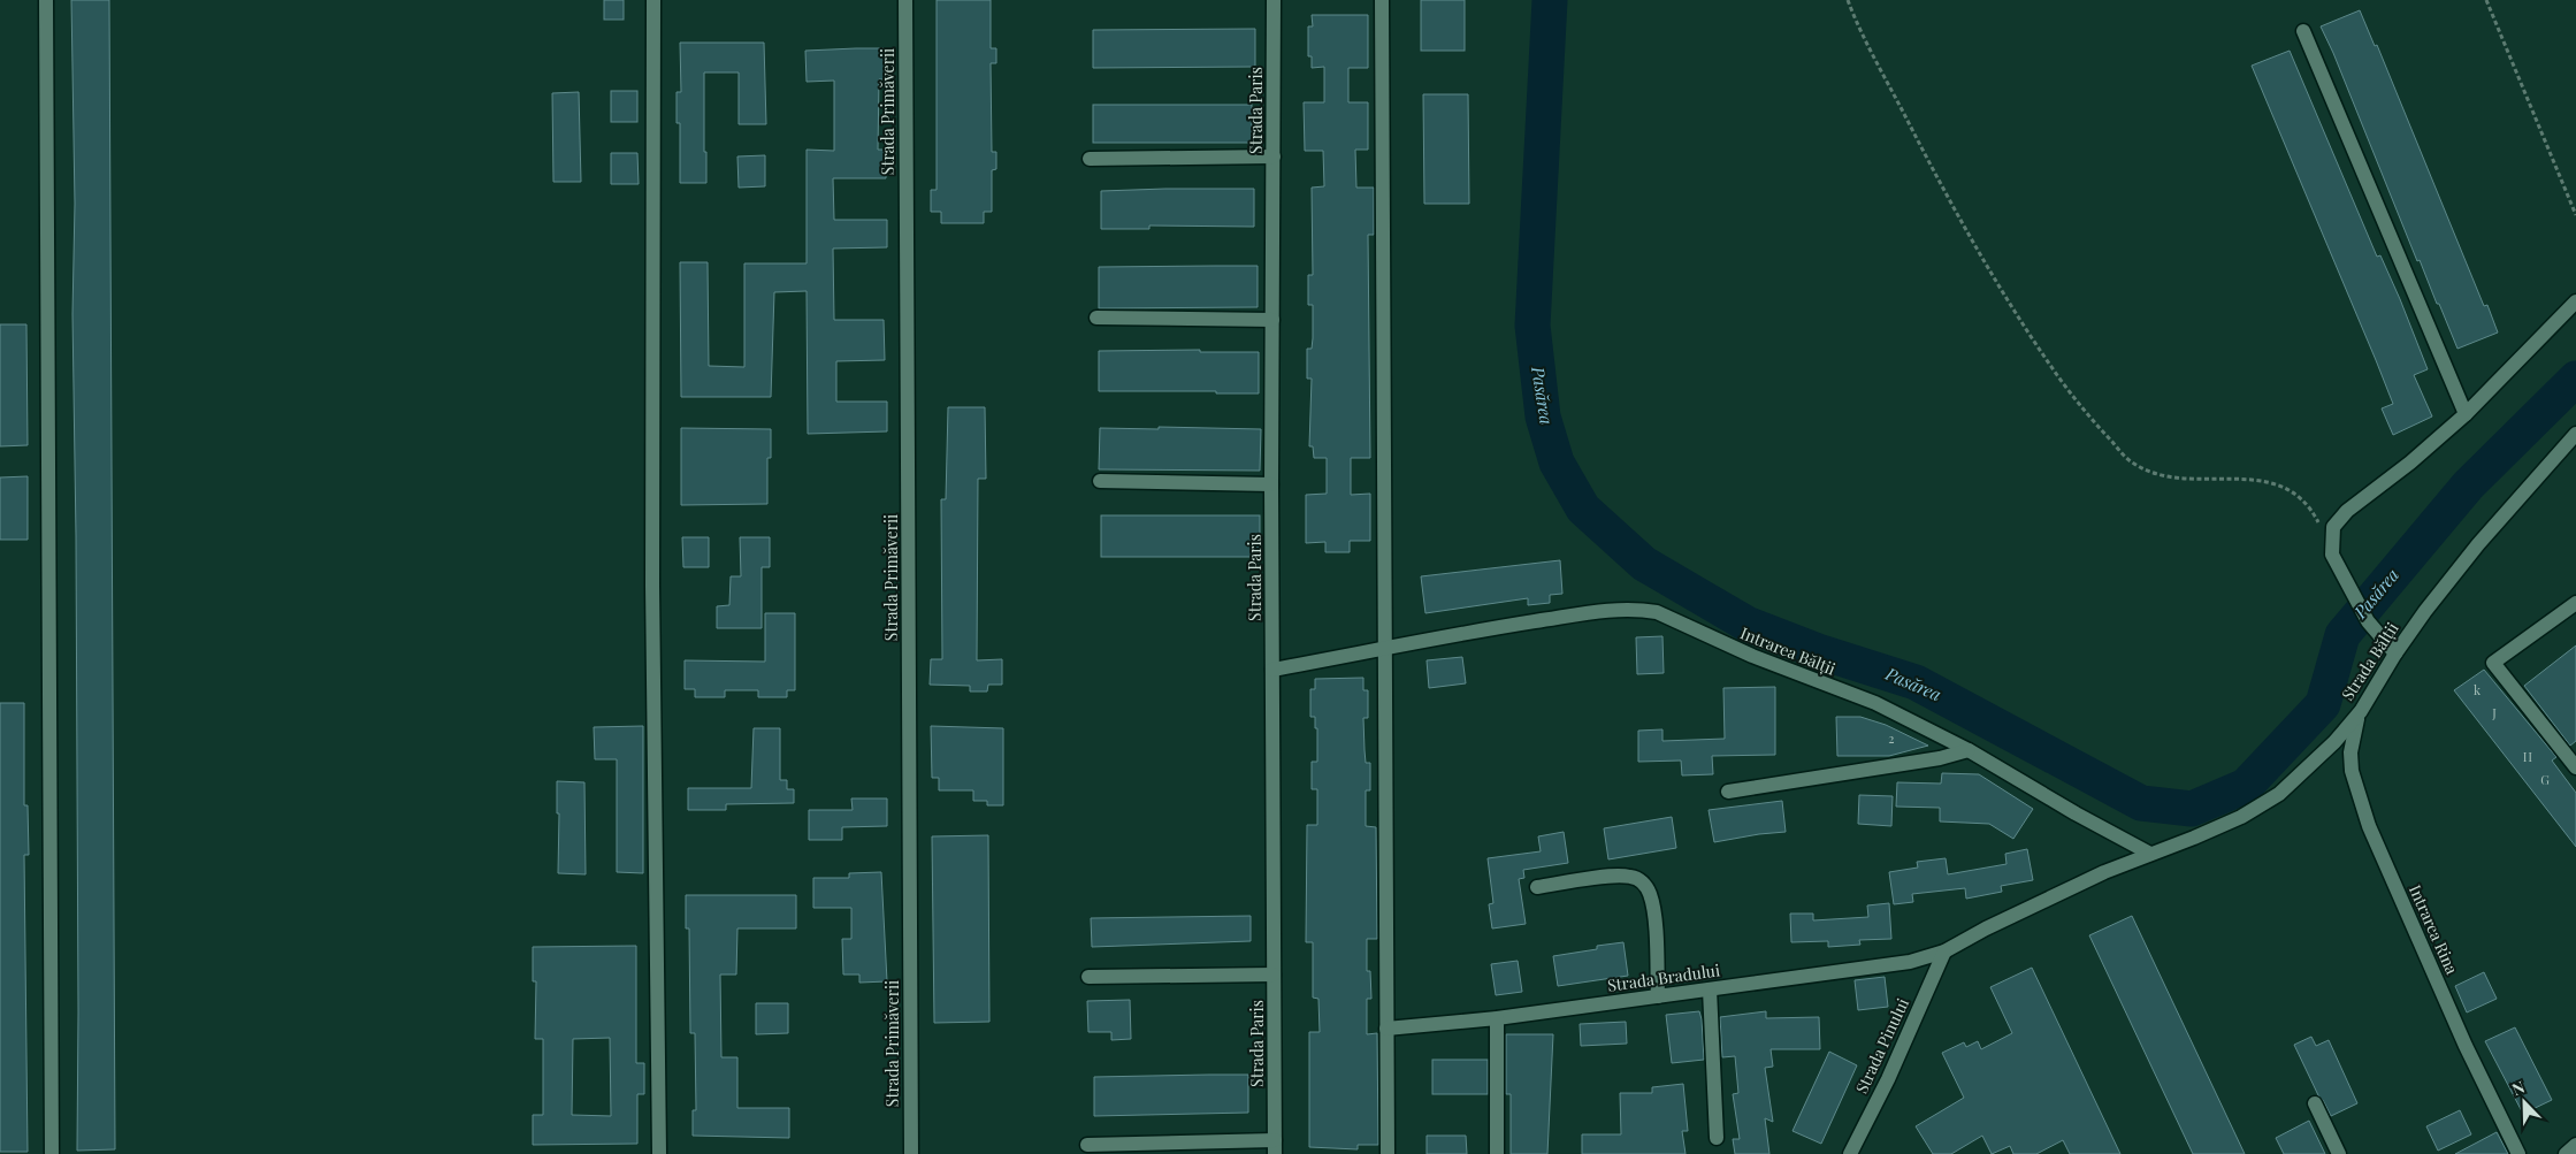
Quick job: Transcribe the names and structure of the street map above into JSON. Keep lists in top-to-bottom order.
{
  "streets": {
    "street": [
      "Strada Paris",
      "Strada Primăverii",
      "Intrarea Bălții",
      "Strada Bălții",
      "Intrarea Rina",
      "Strada Bradului",
      "Strada Pinului"
    ]
  },
  "crossings": [
    ["Strada Paris", "Intrarea Bălții"],
    ["Intrarea Bălții", "Strada Bălții"],
    ["Strada Bălții", "Intrarea Rina"],
    ["Strada Bălții", "Strada Bradului"],
    ["Strada Bălții", "Strada Pinului"],
    ["Strada Bradului", "Strada Pinului"]
  ],
  "water": ["Pasărea"],
  "house_numbers": [
    "k",
    "J",
    "2",
    "H",
    "G"
  ],
  "north": "top left"
}
